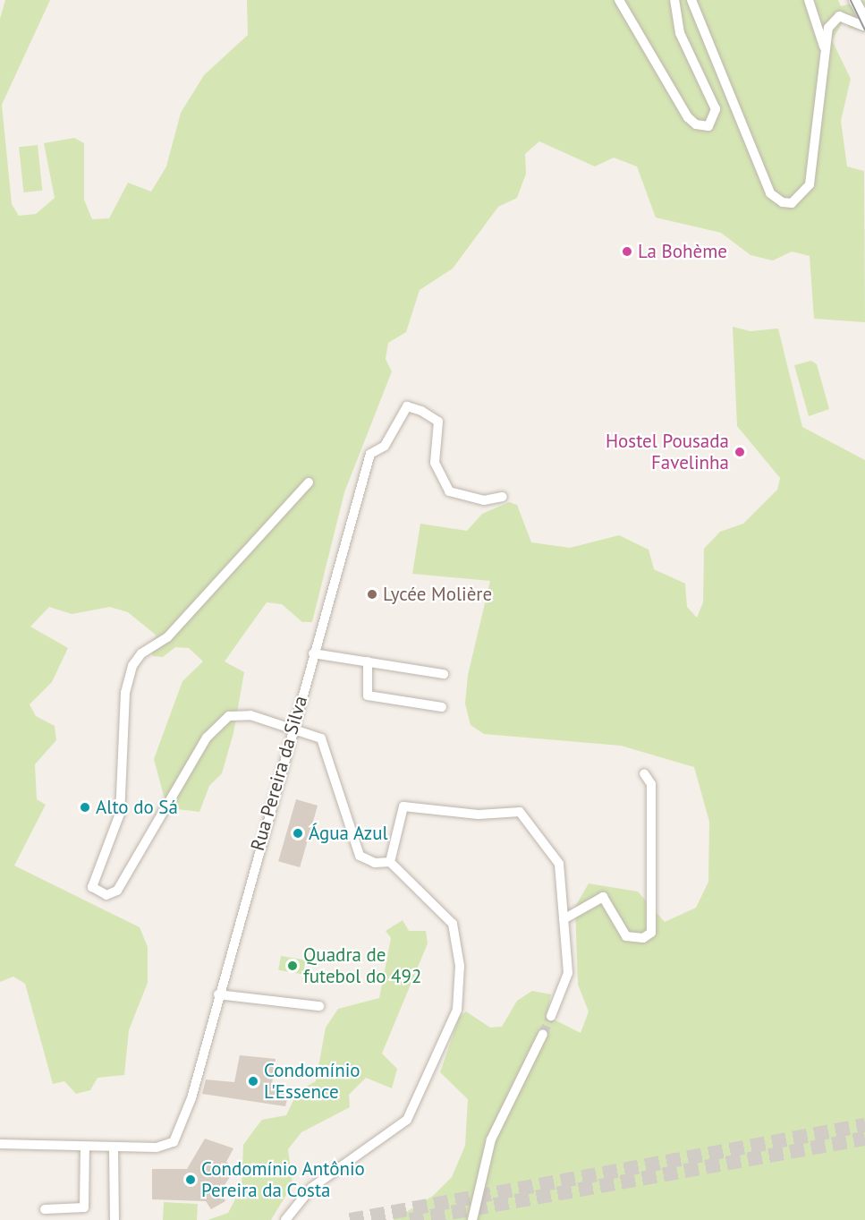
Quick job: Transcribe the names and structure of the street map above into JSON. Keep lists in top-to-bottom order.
{
  "streets": {
    "street": ["Rua Pereira da Silva"]
  },
  "places": [
    "La Bohème",
    "Hostel Pousada Favelinha",
    "Lycée Molière",
    "Alto do Sá",
    "Água Azul",
    "Quadra de futebol do 492",
    "Condomínio L'Essence",
    "Condomínio Antônio Pereira da Costa"
  ]
}
